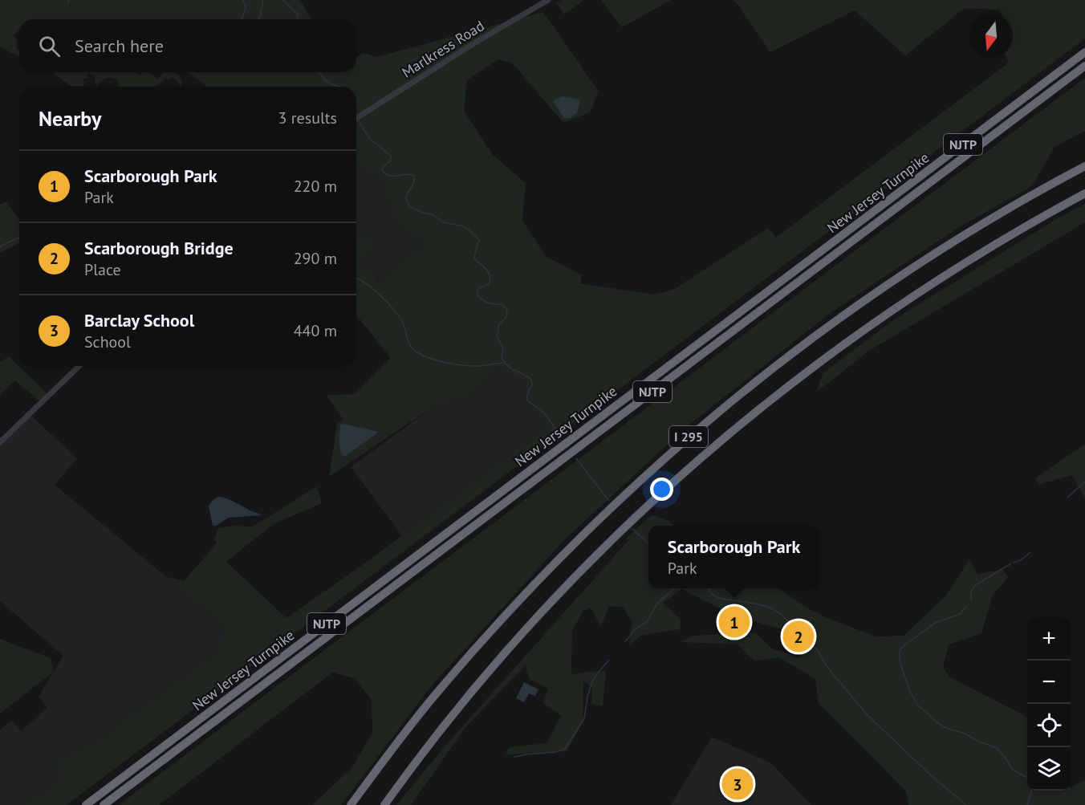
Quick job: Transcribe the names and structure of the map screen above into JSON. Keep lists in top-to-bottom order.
{
  "streets": {
    "highway": ["NJTP", "New Jersey Turnpike", "I 295"],
    "street": ["Marlkress Road"]
  },
  "north": "bottom",
  "page": {
    "search": "Search here",
    "heading": ["Nearby", "3 results"],
    "list": [
      {
        "mark": "1",
        "name": "Scarborough Park",
        "note": "Park",
        "value": "220 m"
      },
      {
        "mark": "2",
        "name": "Scarborough Bridge",
        "note": "Place",
        "value": "290 m"
      },
      {
        "mark": "3",
        "name": "Barclay School",
        "note": "School",
        "value": "440 m"
      }
    ],
    "popup": ["Scarborough Park", "Park"],
    "pins": ["1", "2", "3"],
    "map_buttons": ["+", "−"]
  }
}
